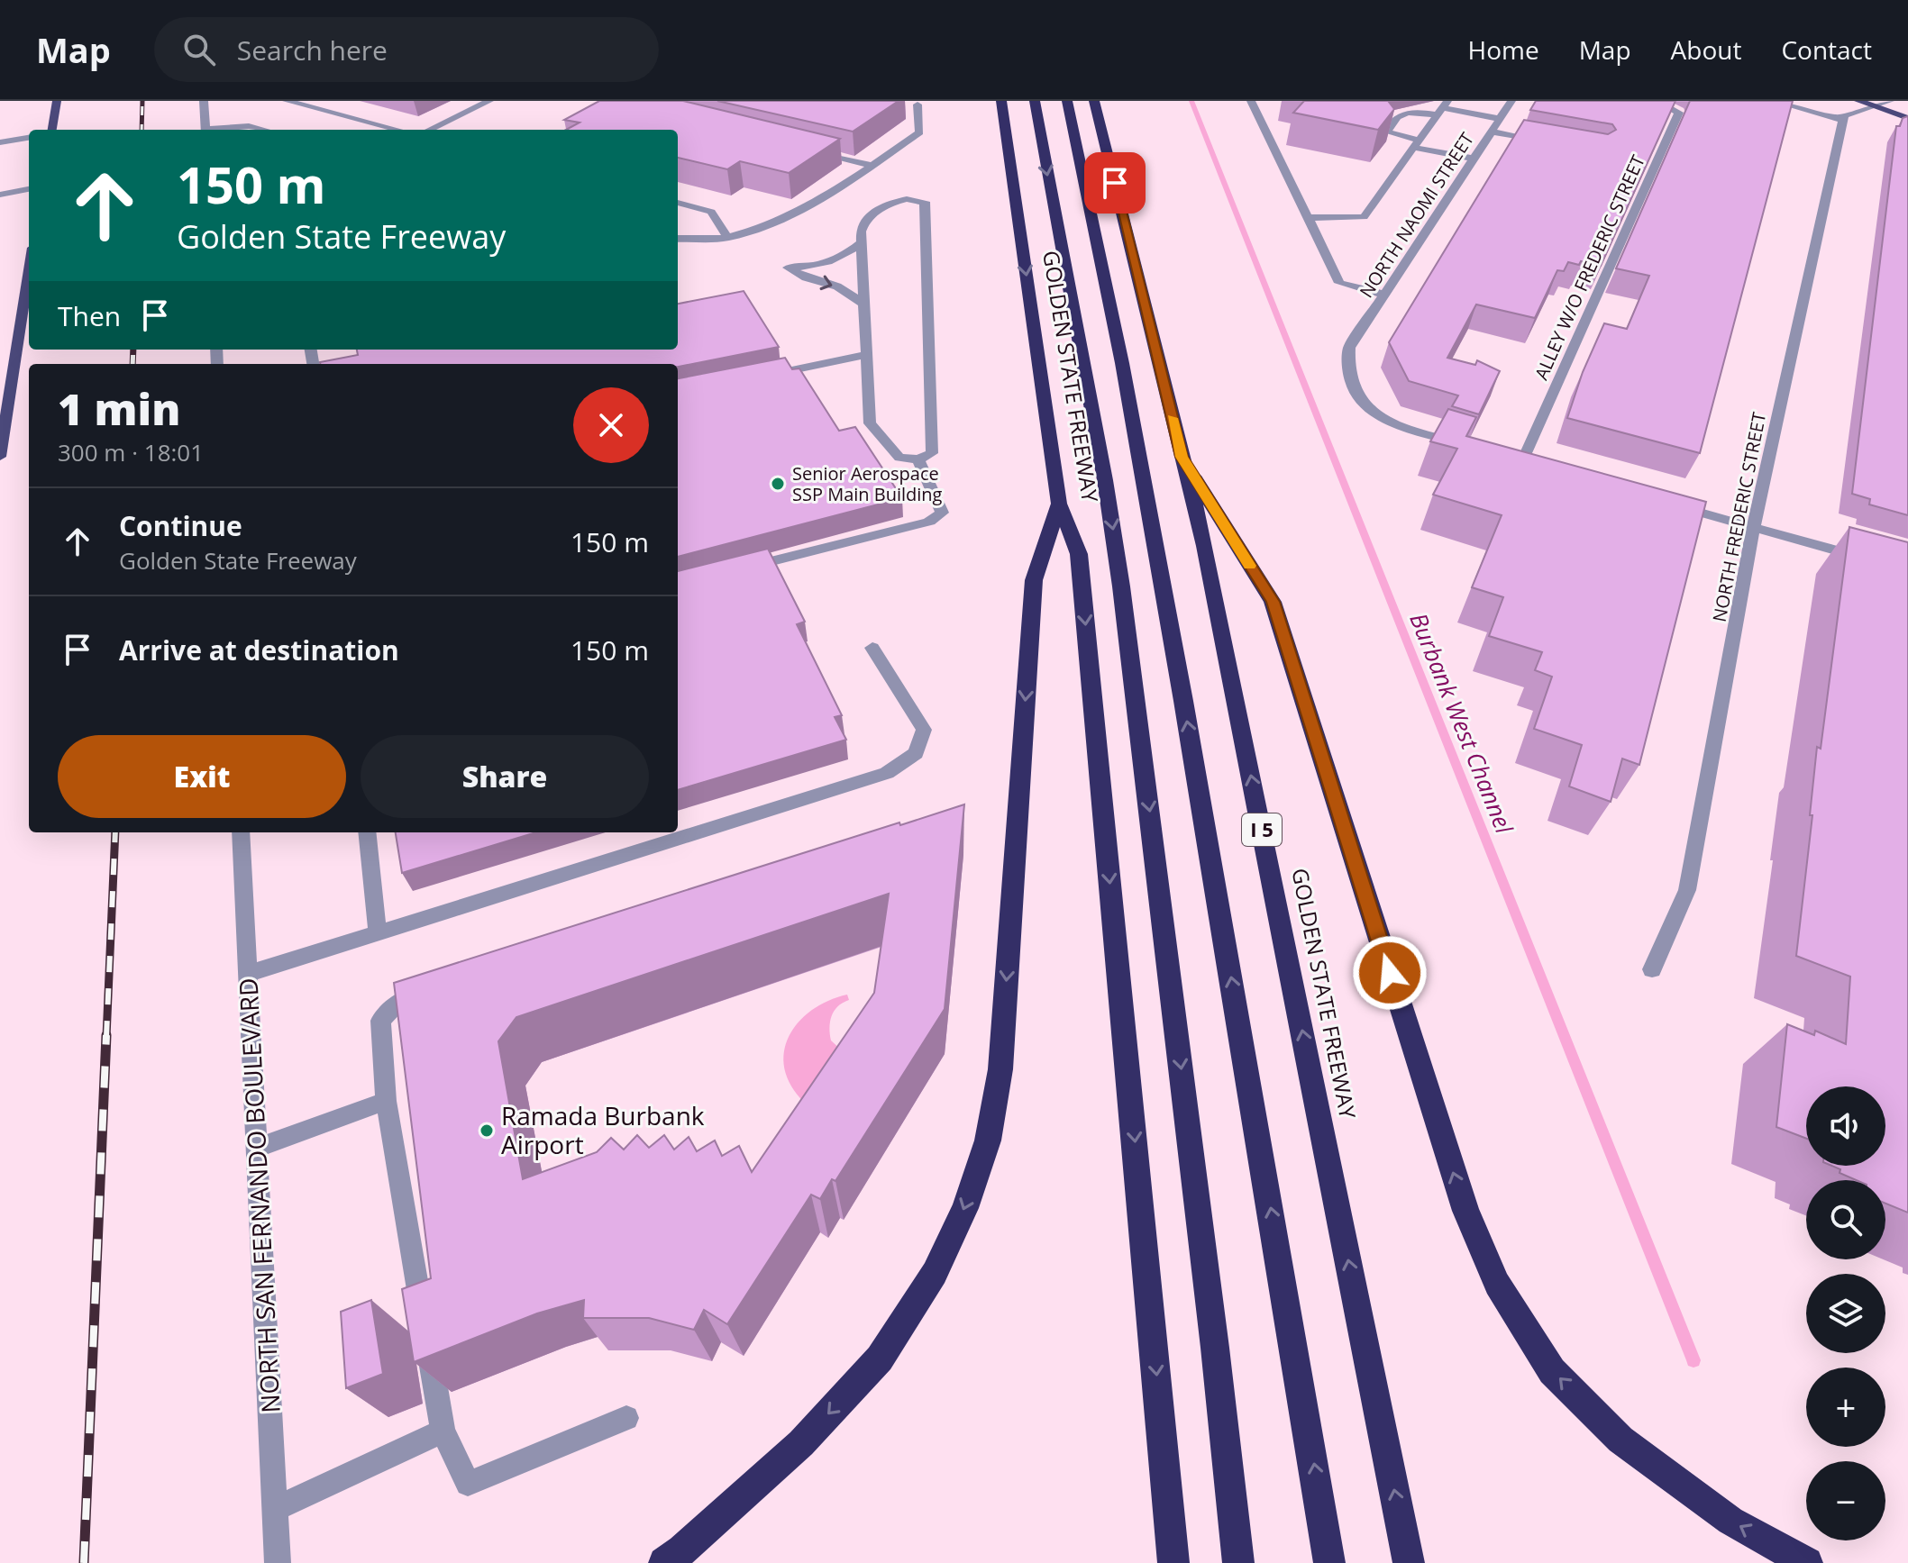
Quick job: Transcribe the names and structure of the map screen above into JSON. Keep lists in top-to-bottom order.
{
  "streets": {
    "highway": ["GOLDEN STATE FREEWAY", "I 5"],
    "street": [
      "NORTH NAOMI STREET",
      "ALLEY W/O FREDERIC STREET",
      "NORTH FREDERIC STREET",
      "NORTH SAN FERNANDO BOULEVARD"
    ]
  },
  "water": ["Burbank West Channel"],
  "places": ["Senior Aerospace SSP Main Building", "Ramada Burbank Airport"],
  "page": {
    "header": "Map",
    "search": "Search here",
    "nav": [
      "Home",
      "Map",
      "About",
      "Contact"
    ],
    "turn": ["150 m", "Golden State Freeway"],
    "then": "Then",
    "heading": ["1 min", "300 m · 18:01"],
    "list": [
      {
        "name": "Continue",
        "note": "Golden State Freeway",
        "value": "150 m"
      },
      {
        "name": "Arrive at destination",
        "value": "150 m"
      }
    ],
    "buttons": ["Exit", "Share"],
    "map_buttons": ["+", "−"]
  }
}
